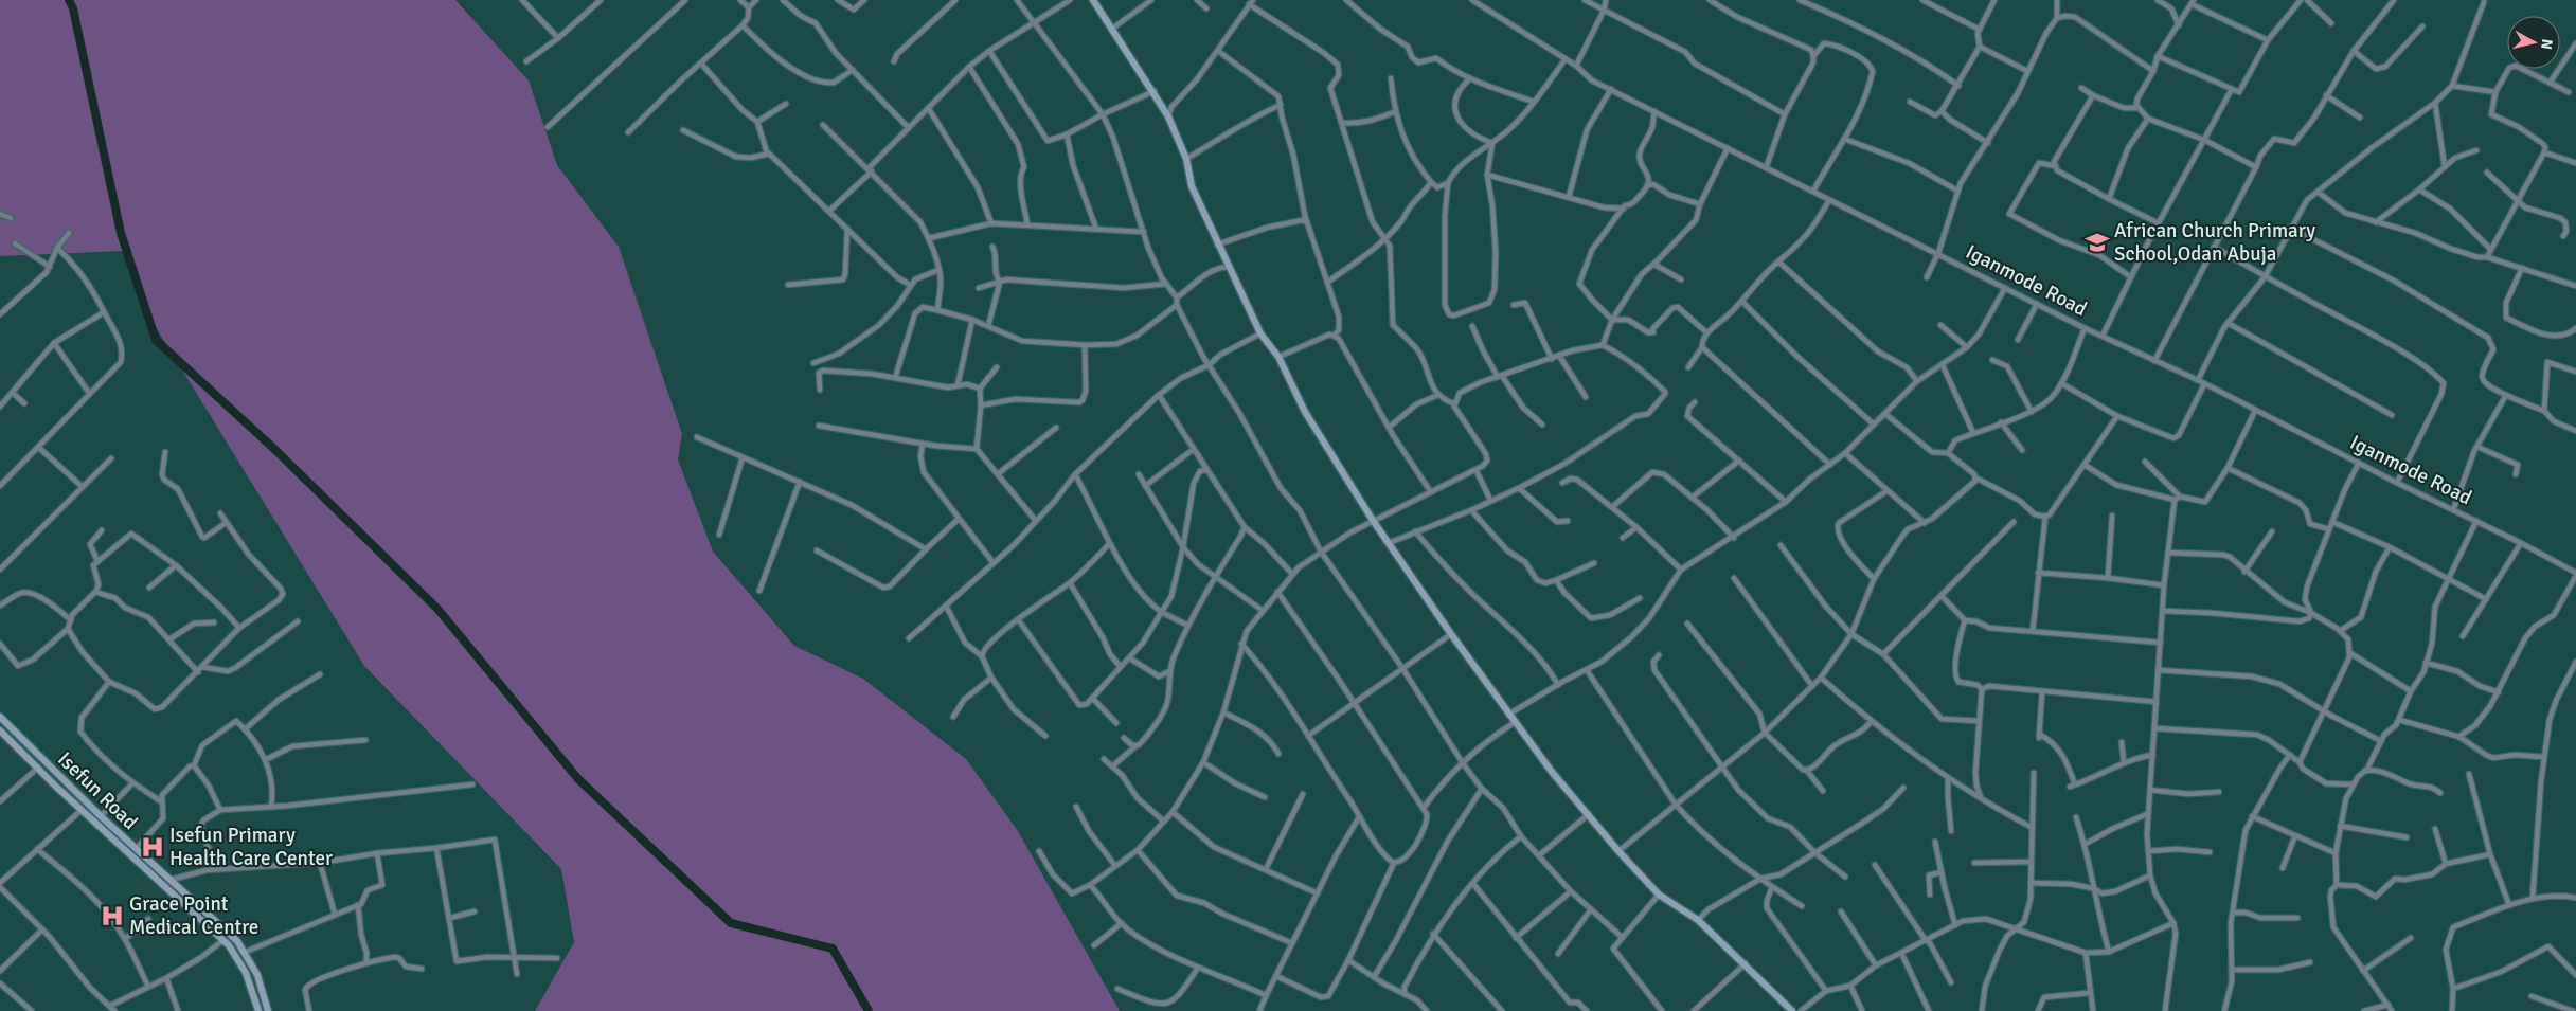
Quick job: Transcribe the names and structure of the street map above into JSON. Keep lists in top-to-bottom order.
{
  "streets": {
    "street": ["Iganmode Road", "Isefun Road"]
  },
  "places": {
    "school or university": ["African Church Primary School,Odan Abuja"],
    "hospital": ["Isefun Primary Health Care Center", "Grace Point Medical Centre"]
  },
  "north": "right"
}
